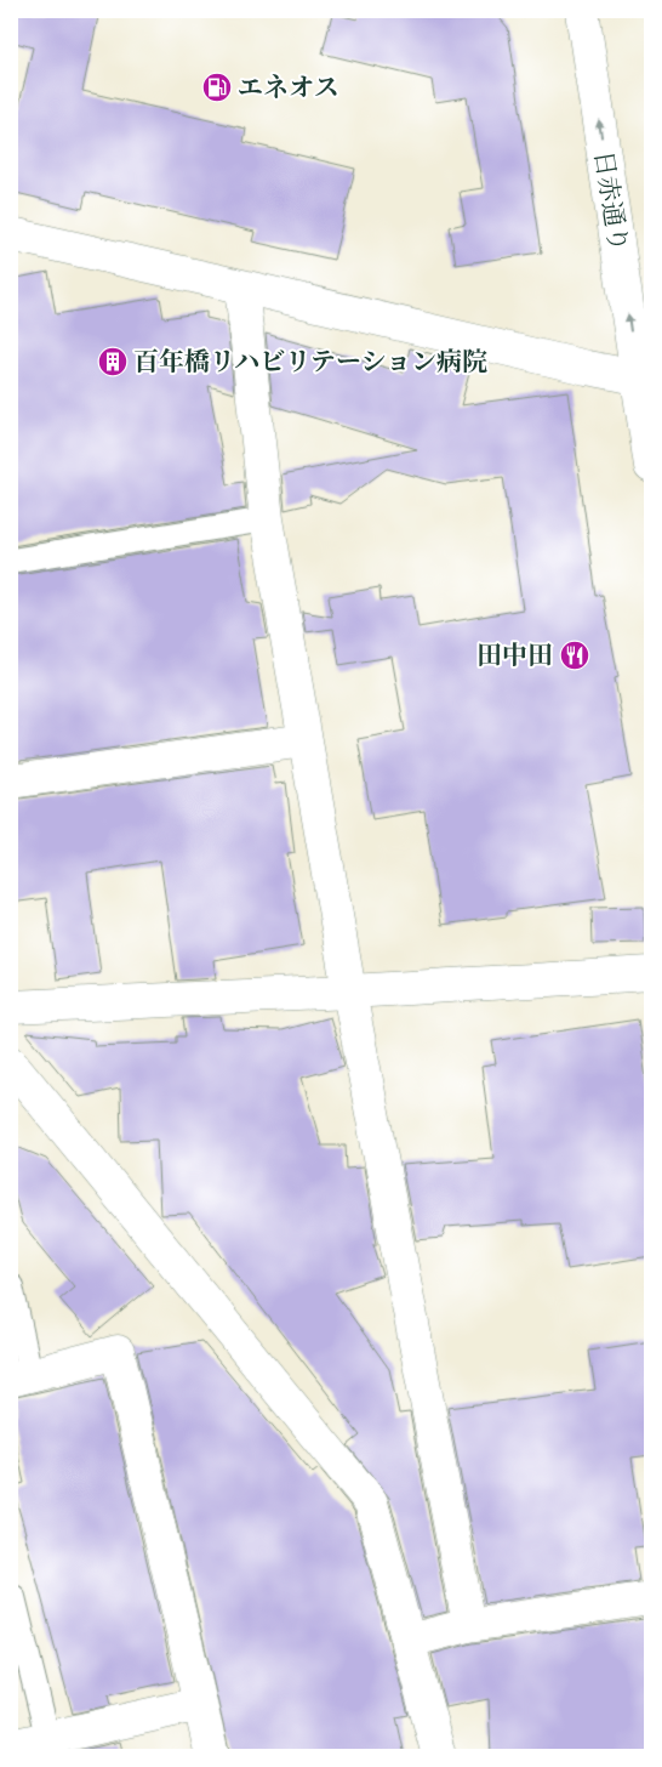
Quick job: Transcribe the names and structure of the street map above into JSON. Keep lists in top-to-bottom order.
{
  "streets": {
    "street": ["日赤通り"]
  },
  "one_way": ["日赤通り"],
  "places": {
    "fuel station": ["エネオス"],
    "building": ["百年橋リハビリテーション病院"],
    "restaurant": ["田中田"]
  }
}
